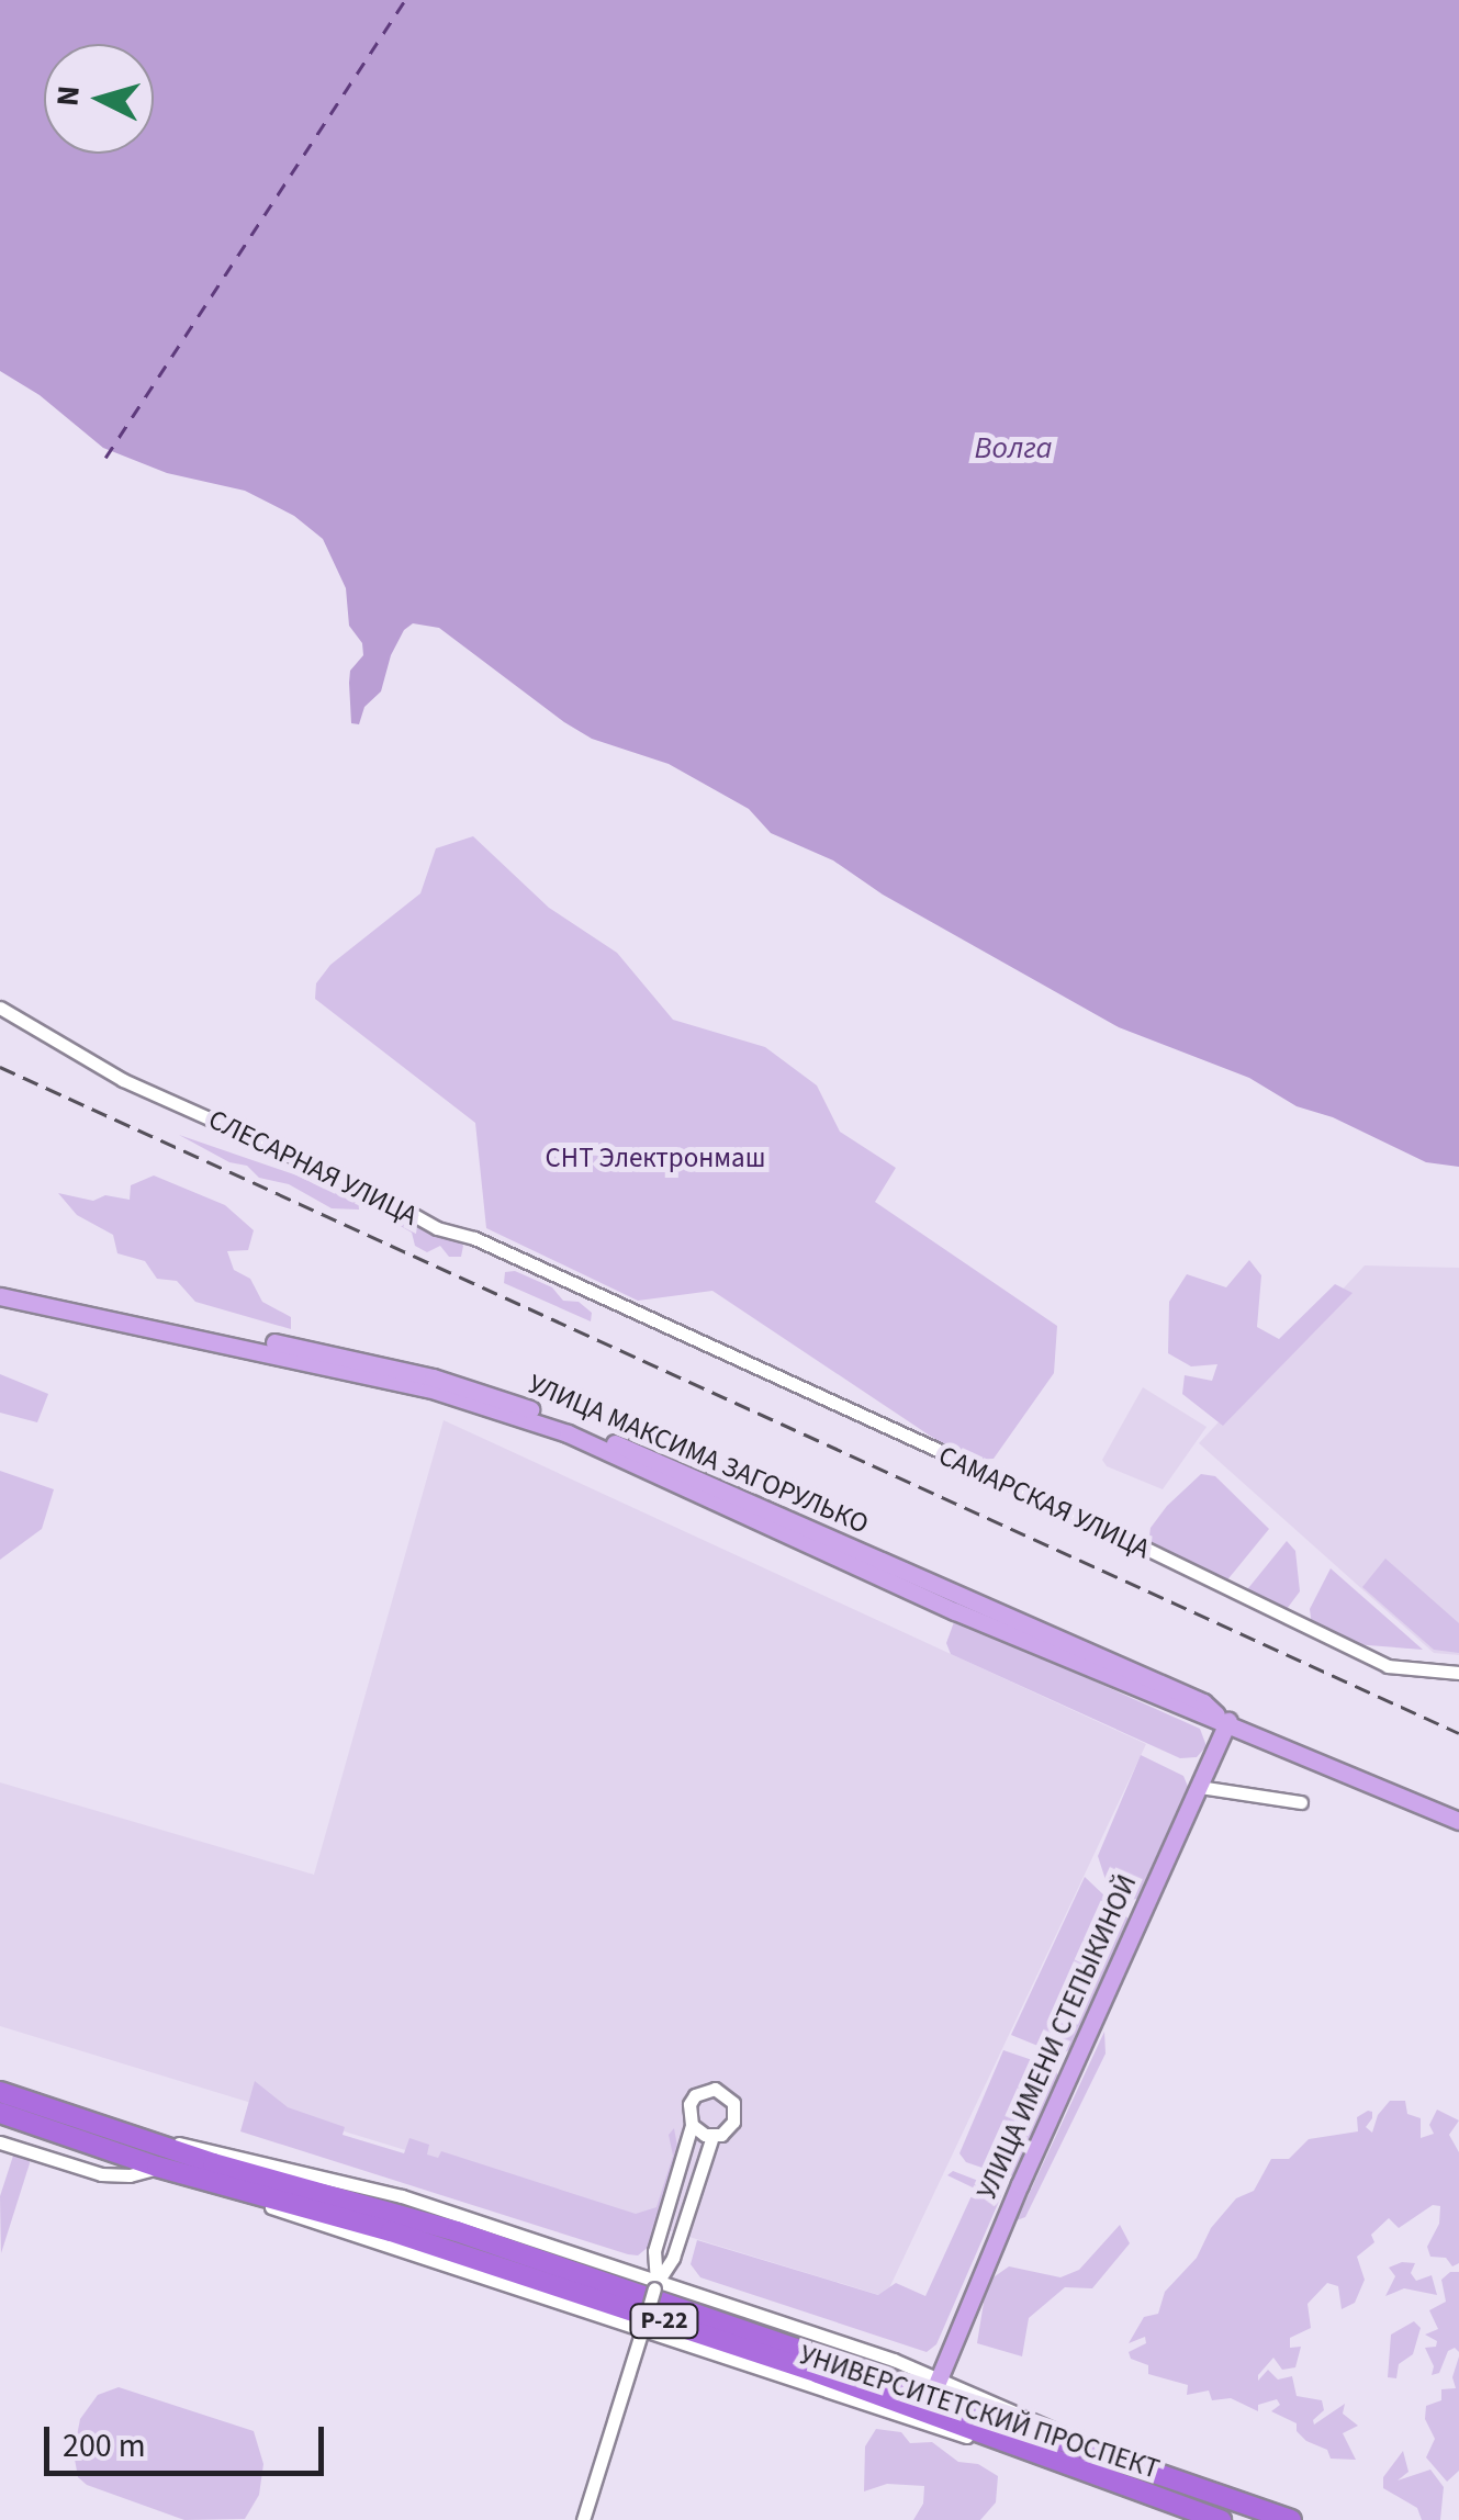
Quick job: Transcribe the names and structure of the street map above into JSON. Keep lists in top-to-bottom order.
{
  "streets": {
    "highway": ["Р-22", "УНИВЕРСИТЕТСКИЙ ПРОСПЕКТ"],
    "main road": ["УЛИЦА МАКСИМА ЗАГОРУЛЬКО", "УЛИЦА ИМЕНИ СТЕПЫКИНОЙ"],
    "street": ["СЛЕСАРНАЯ УЛИЦА", "САМАРСКАЯ УЛИЦА"]
  },
  "crossings": [
    ["СЛЕСАРНАЯ УЛИЦА", "САМАРСКАЯ УЛИЦА"],
    ["УЛИЦА МАКСИМА ЗАГОРУЛЬКО", "УЛИЦА ИМЕНИ СТЕПЫКИНОЙ"],
    ["УЛИЦА ИМЕНИ СТЕПЫКИНОЙ", "УНИВЕРСИТЕТСКИЙ ПРОСПЕКТ"],
    ["Р-22", "УНИВЕРСИТЕТСКИЙ ПРОСПЕКТ"]
  ],
  "water": ["Волга"],
  "parks": ["СНТ Электронмаш"],
  "scale_bar": "200 m",
  "north": "left"
}
